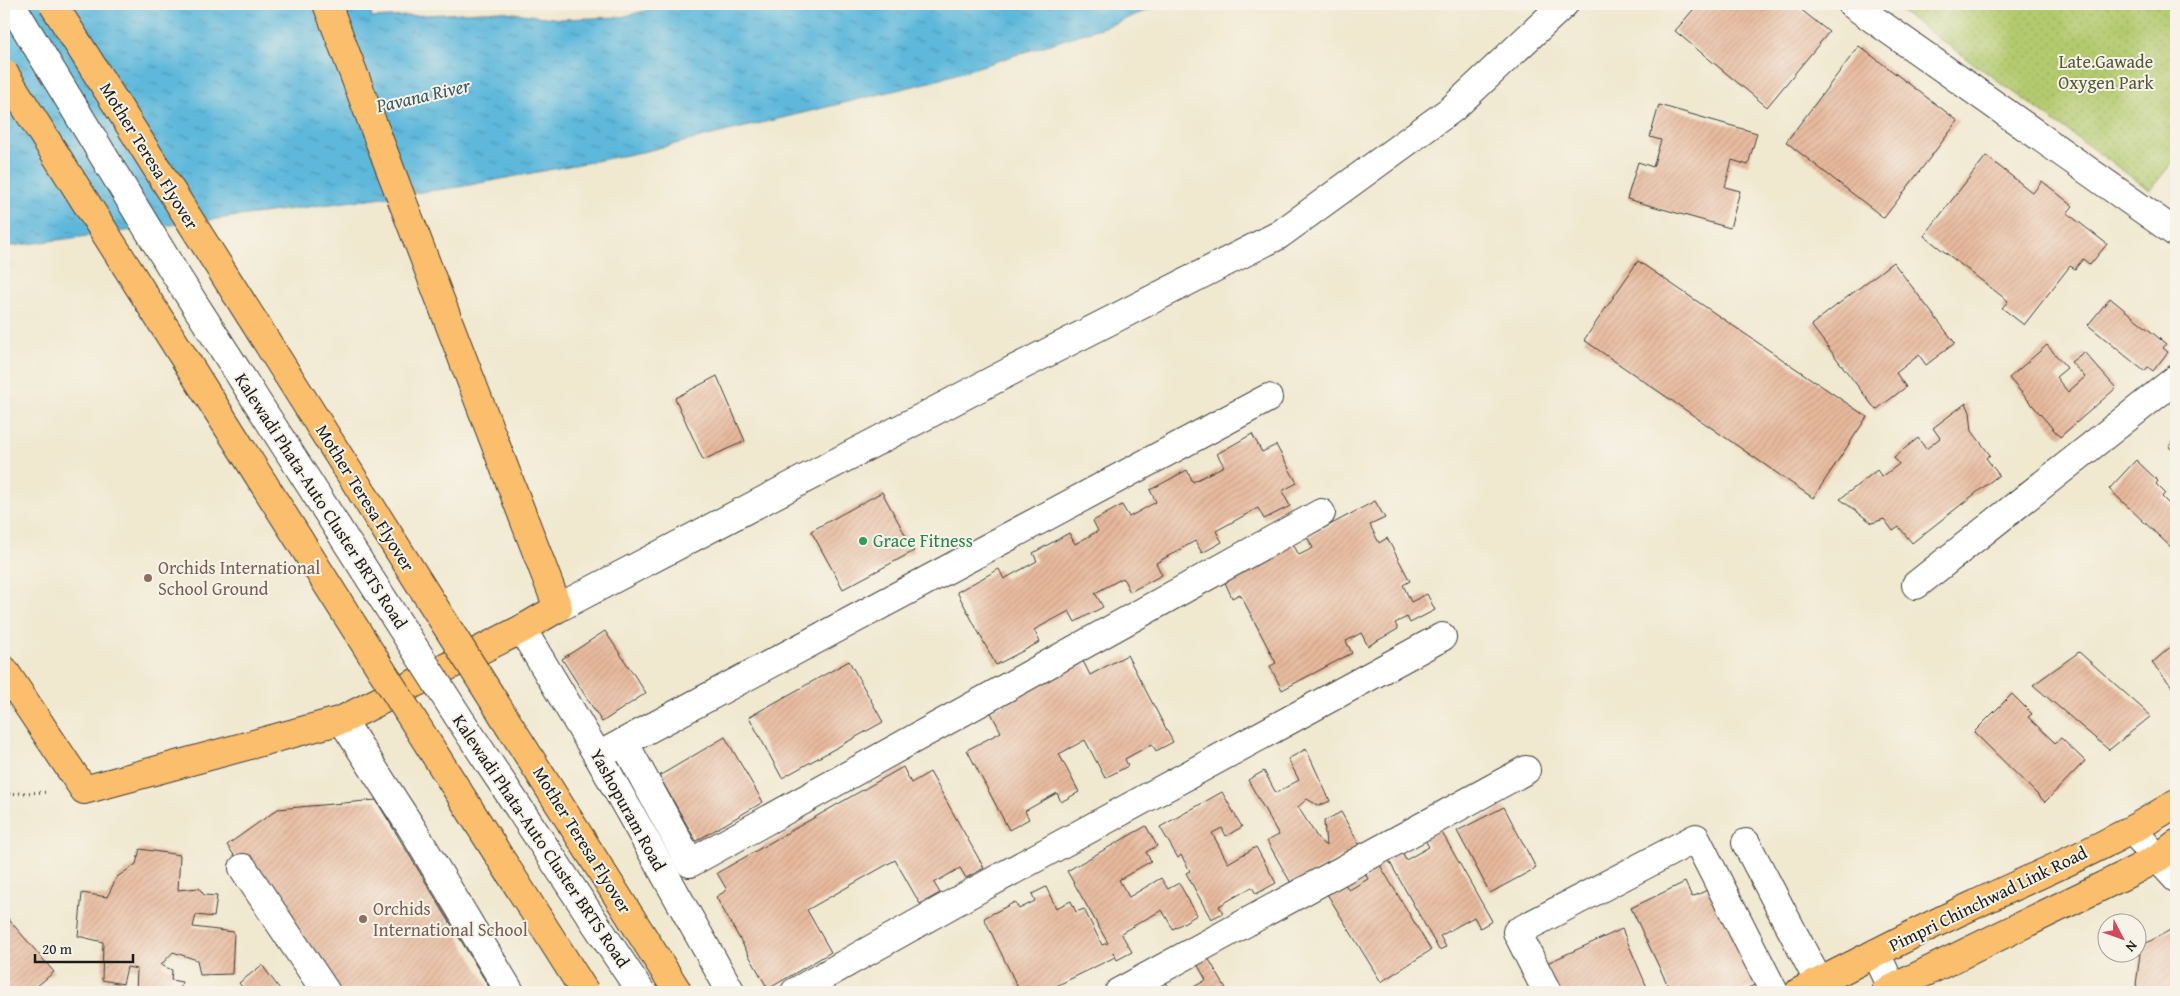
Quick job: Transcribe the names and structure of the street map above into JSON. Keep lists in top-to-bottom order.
{
  "streets": {
    "main road": ["Mother Teresa Flyover", "Pimpri Chinchwad Link Road"],
    "street": ["Kalewadi Phata-Auto Cluster BRTS Road", "Yashopuram Road"]
  },
  "water": ["Pavana River"],
  "parks": ["Late.Gawade Oxygen Park"],
  "places": ["Grace Fitness", "Orchids International School Ground", "Orchids International School"],
  "scale_bar": "20 m",
  "north": "bottom right"
}
